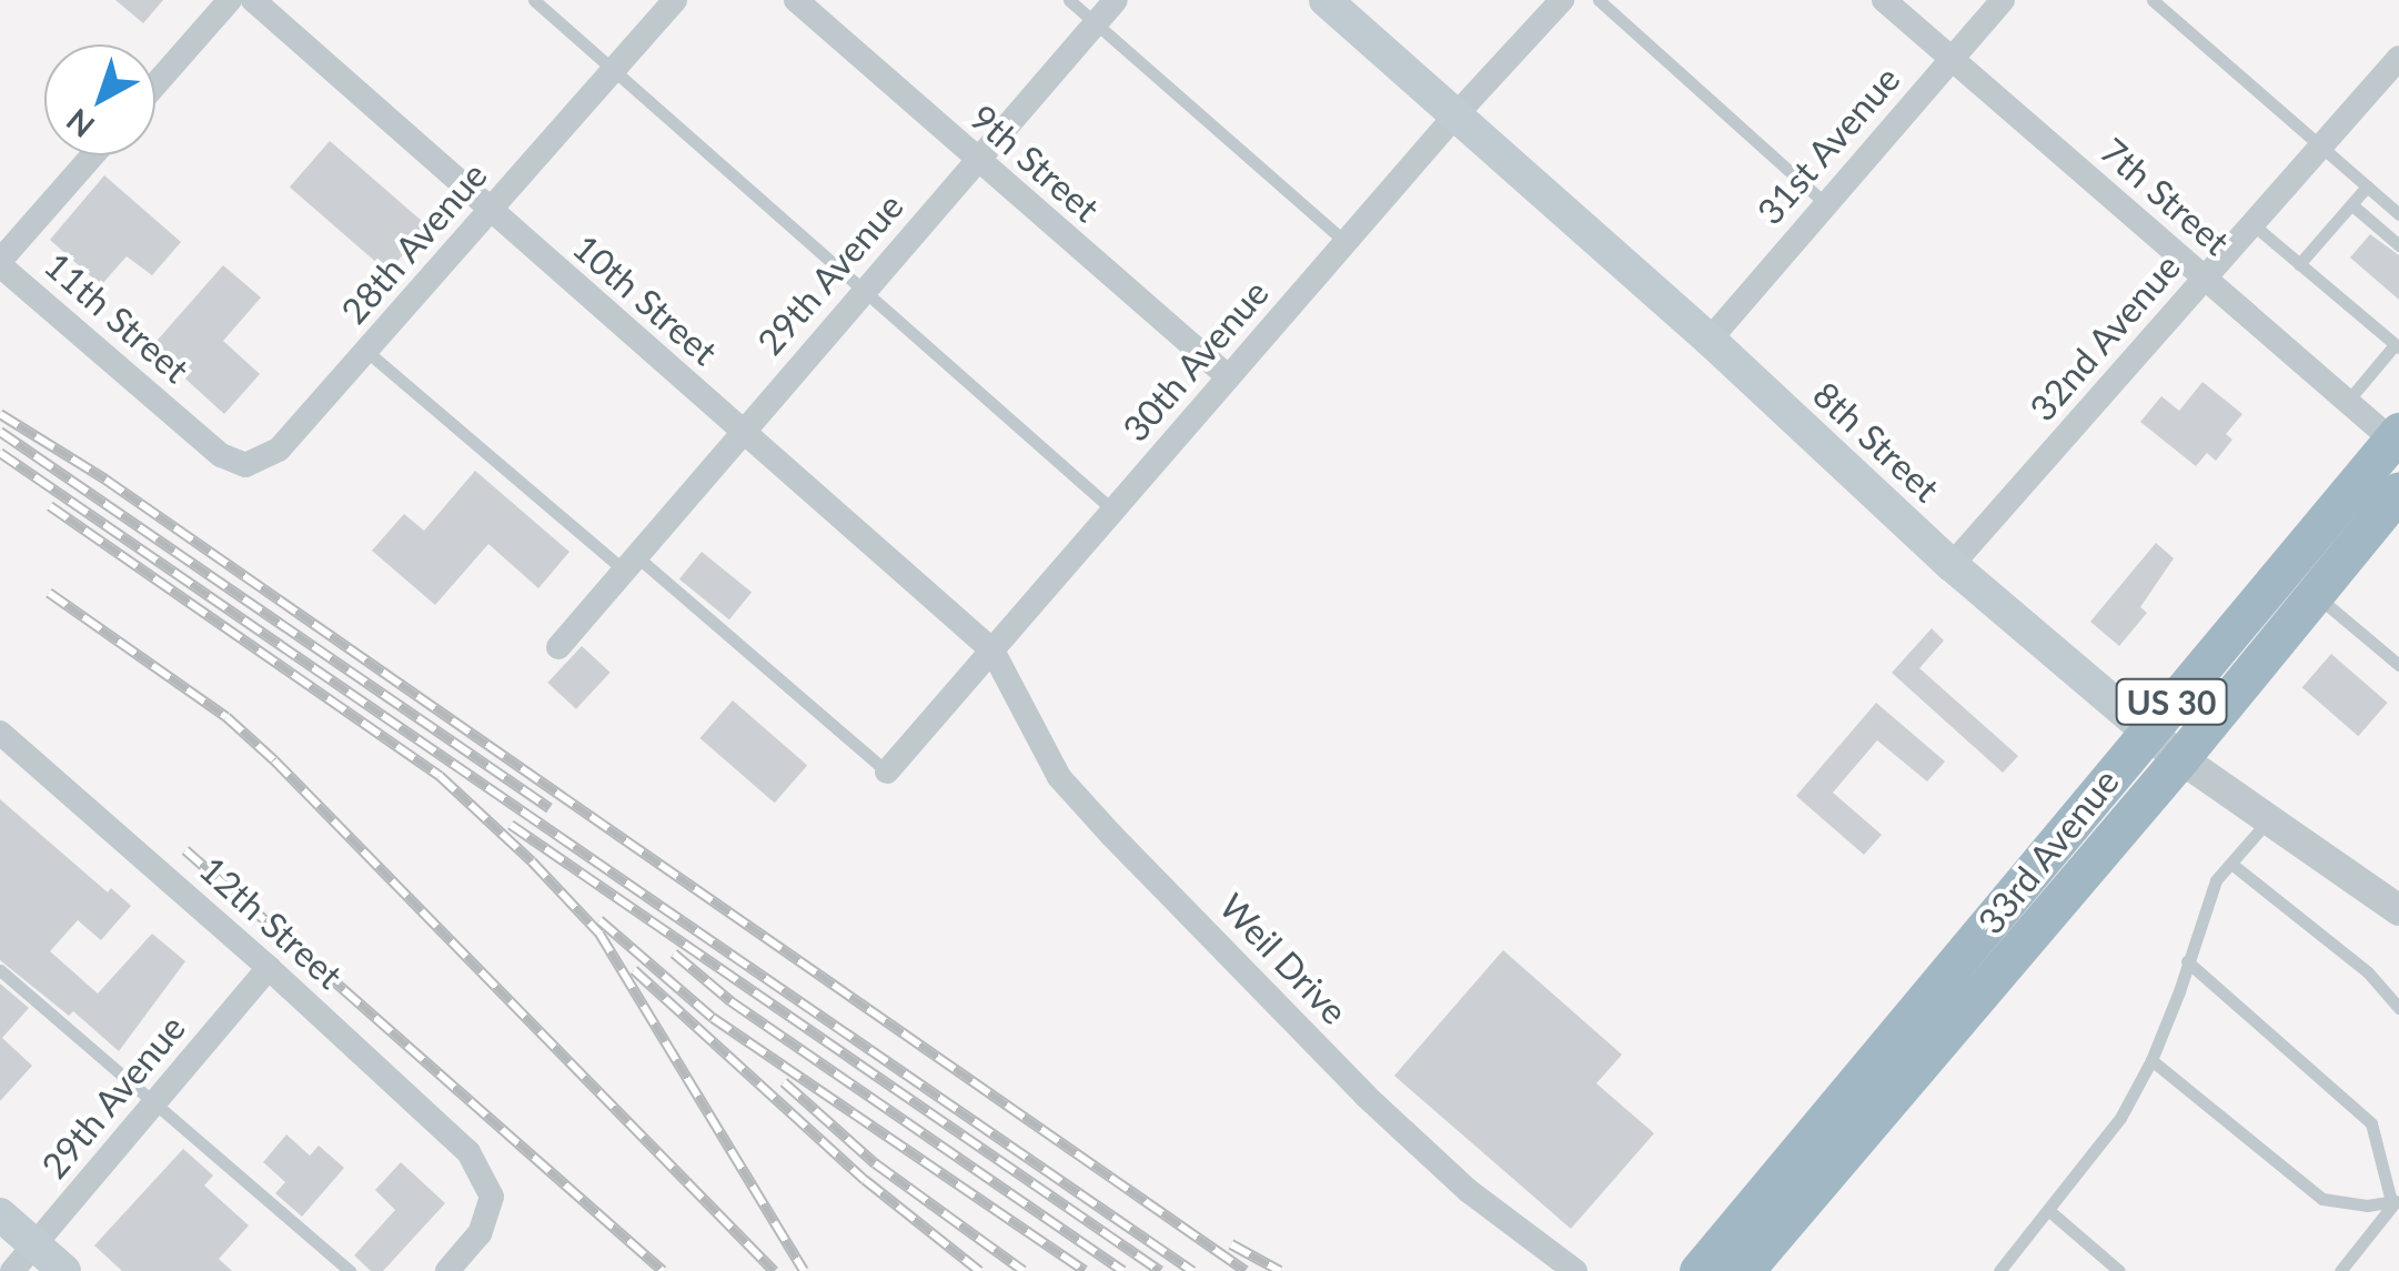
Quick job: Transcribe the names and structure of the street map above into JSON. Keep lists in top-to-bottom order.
{
  "streets": {
    "highway": ["US 30", "33rd Avenue"],
    "main road": ["8th Street"],
    "street": [
      "31st Avenue",
      "9th Street",
      "7th Street",
      "28th Avenue",
      "29th Avenue",
      "10th Street",
      "11th Street",
      "32nd Avenue",
      "30th Avenue",
      "12th Street",
      "Weil Drive"
    ]
  },
  "crossings": [
    ["31st Avenue", "7th Street"],
    ["31st Avenue", "8th Street"],
    ["9th Street", "29th Avenue"],
    ["9th Street", "30th Avenue"],
    ["7th Street", "32nd Avenue"],
    ["7th Street", "33rd Avenue"],
    ["28th Avenue", "10th Street"],
    ["28th Avenue", "11th Street"],
    ["29th Avenue", "10th Street"],
    ["29th Avenue", "12th Street"],
    ["10th Street", "30th Avenue"],
    ["10th Street", "Weil Drive"],
    ["32nd Avenue", "8th Street"],
    ["30th Avenue", "8th Street"],
    ["30th Avenue", "Weil Drive"],
    ["8th Street", "33rd Avenue"]
  ],
  "north": "bottom left"
}
